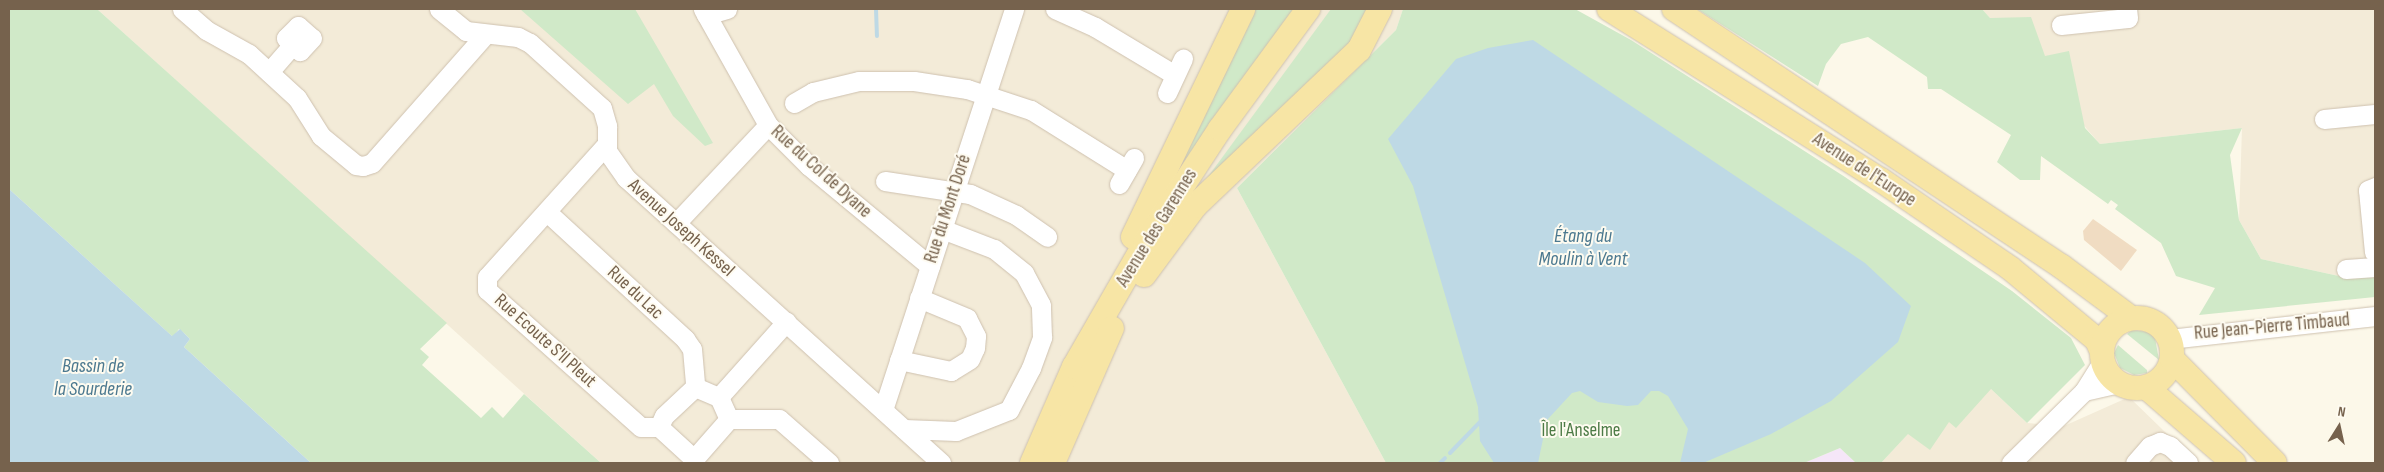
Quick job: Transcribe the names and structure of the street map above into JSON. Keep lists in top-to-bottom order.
{
  "streets": {
    "main road": ["Avenue de l'Europe", "Avenue des Garennes"],
    "street": [
      "Rue du Col de Dyane",
      "Rue du Mont Doré",
      "Avenue Joseph Kessel",
      "Rue du Lac",
      "Rue Jean-Pierre Timbaud",
      "Rue Ecoute S'Il Pleut"
    ]
  },
  "crossings": [
    ["Avenue de l'Europe", "Rue Jean-Pierre Timbaud"],
    ["Rue du Col de Dyane", "Rue du Mont Doré"],
    ["Rue du Mont Doré", "Avenue Joseph Kessel"],
    ["Avenue Joseph Kessel", "Rue Ecoute S'Il Pleut"],
    ["Rue du Lac", "Rue Ecoute S'Il Pleut"]
  ],
  "water": ["Étang du Moulin à Vent", "Bassin de la Sourderie"],
  "parks": ["Île l'Anselme"],
  "north": "top"
}
